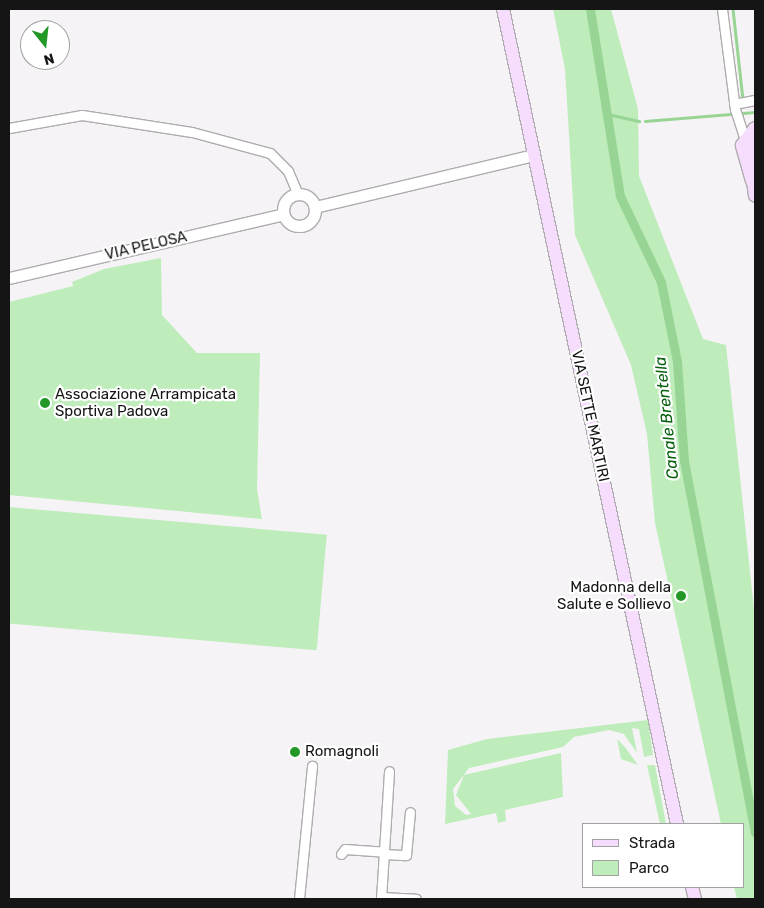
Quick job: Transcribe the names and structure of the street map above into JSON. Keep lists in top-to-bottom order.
{
  "streets": {
    "main road": ["VIA SETTE MARTIRI"],
    "street": ["VIA PELOSA"]
  },
  "water": ["Canale Brentella"],
  "places": ["Associazione Arrampicata Sportiva Padova", "Madonna della Salute e Sollievo", "Romagnoli"],
  "legend": ["Strada", "Parco"],
  "north": "bottom"
}
